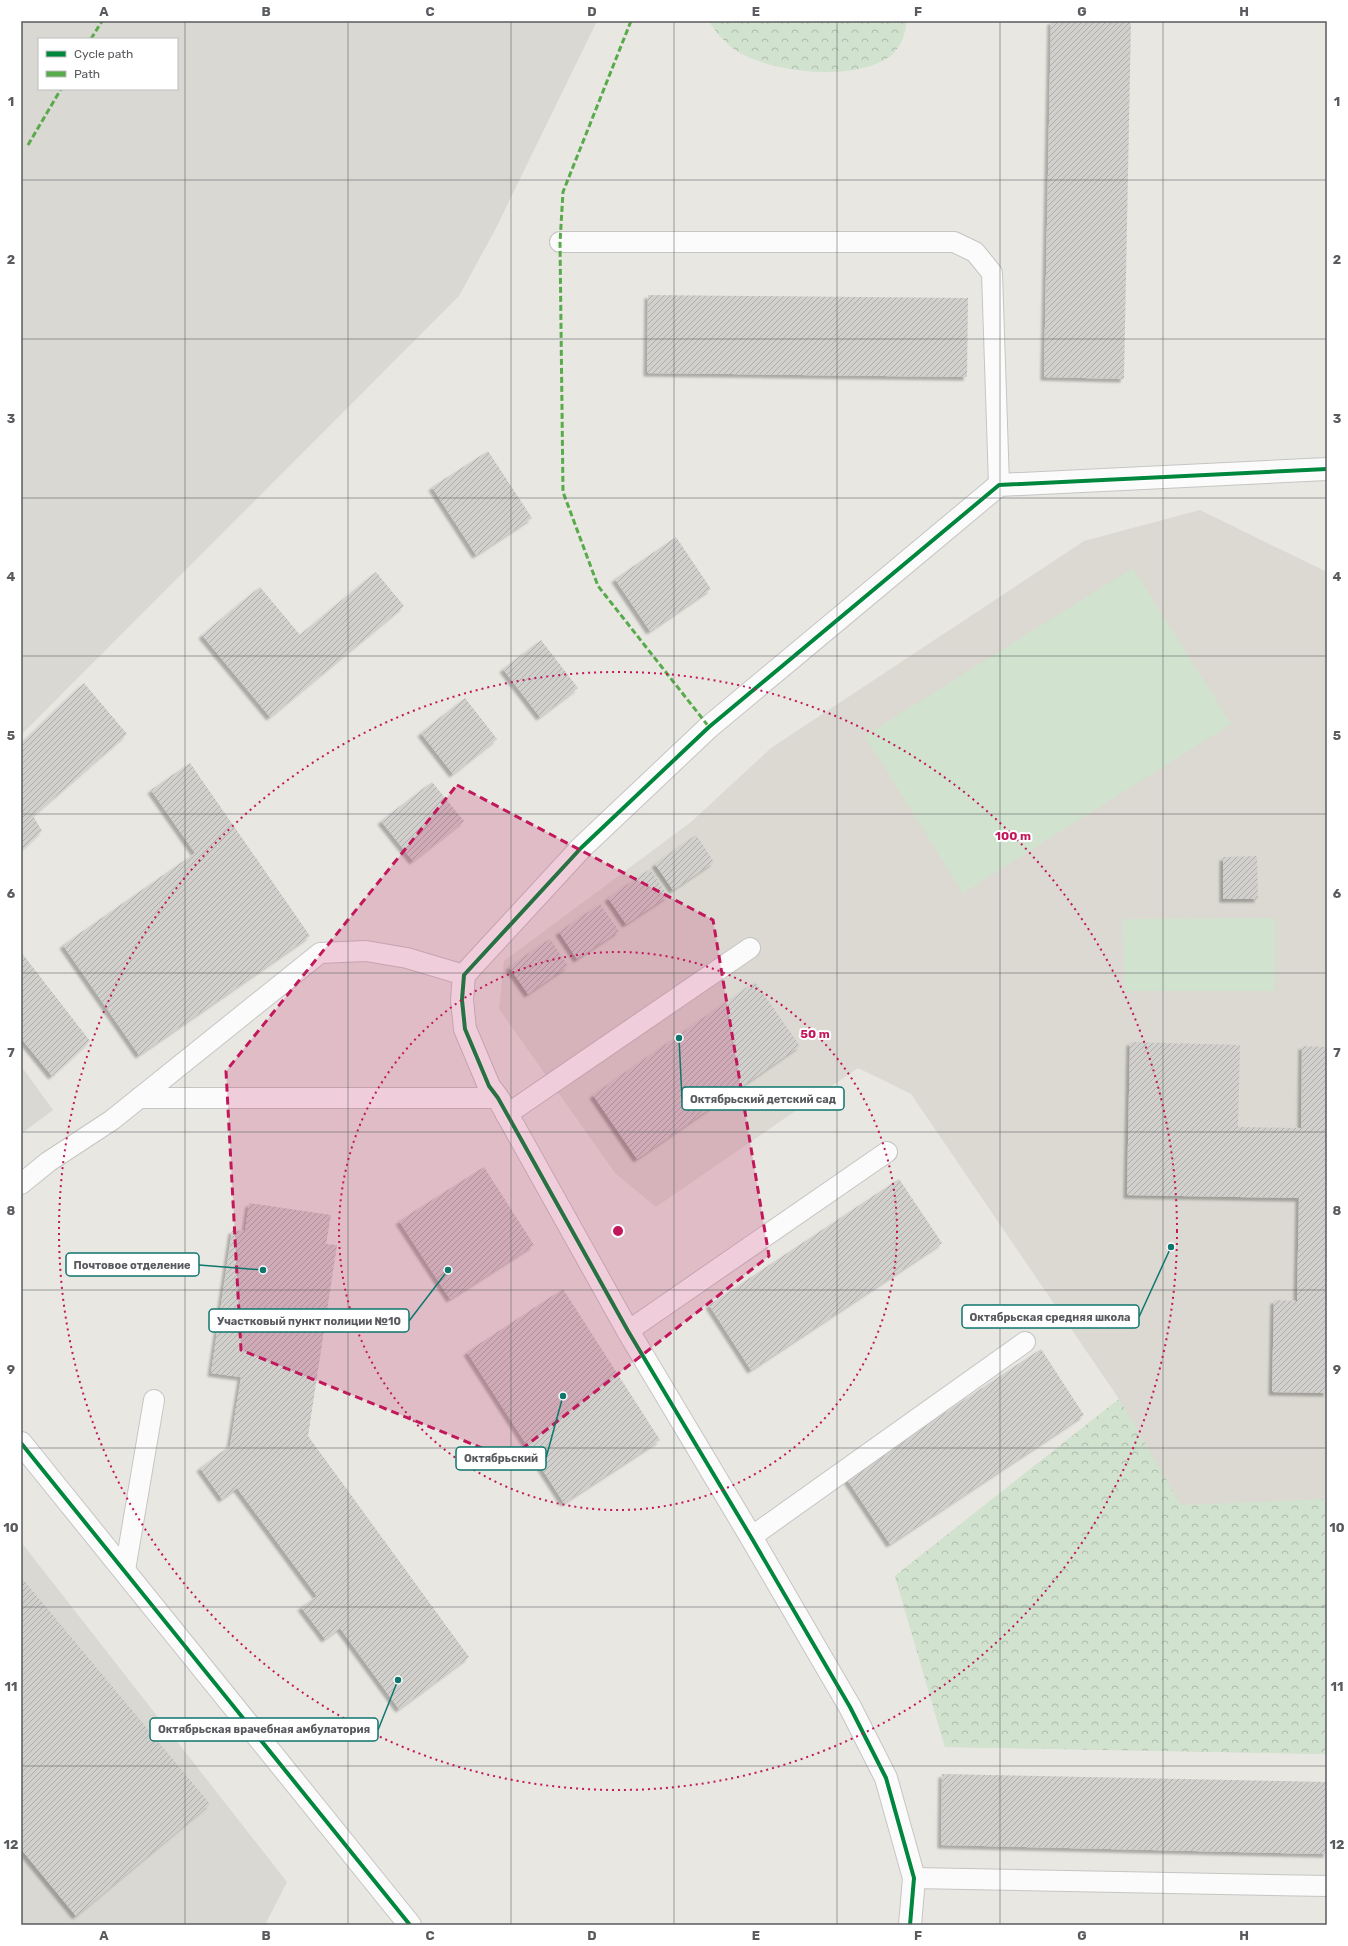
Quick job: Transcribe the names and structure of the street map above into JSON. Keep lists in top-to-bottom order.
{
  "places": [
    "Октябрьский детский сад",
    "Октябрьская средняя школа",
    "Почтовое отделение",
    "Участковый пункт полиции №10",
    "Октябрьский",
    "Октябрьская врачебная амбулатория"
  ],
  "legend": ["Cycle path", "Path"],
  "grid": {
    "columns": [
      "A",
      "B",
      "C",
      "D",
      "E",
      "F",
      "G",
      "H"
    ],
    "rows": [
      "1",
      "2",
      "3",
      "4",
      "5",
      "6",
      "7",
      "8",
      "9",
      "10",
      "11",
      "12"
    ]
  },
  "rings": ["100 m", "50 m"]
}
